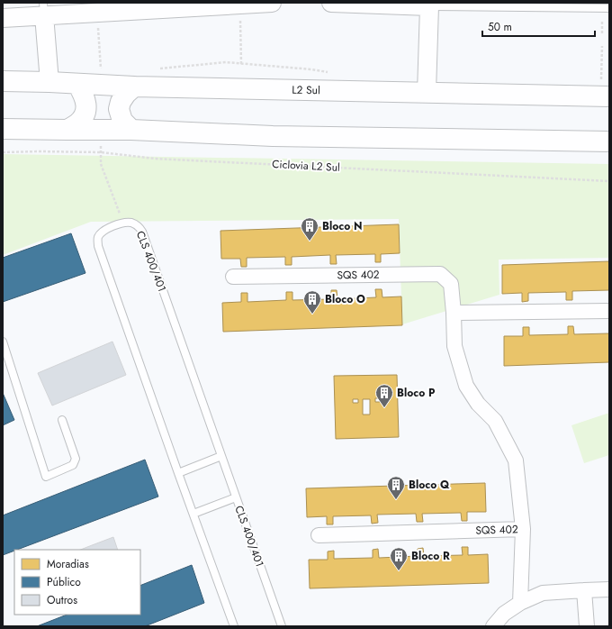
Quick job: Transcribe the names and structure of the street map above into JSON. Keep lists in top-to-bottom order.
{
  "streets": {
    "main road": ["L2 Sul"],
    "street": ["SQS 402"],
    "lane": ["CLS 400/401"],
    "path": ["Ciclovia L2 Sul"]
  },
  "places": {
    "building": [
      "Bloco N",
      "Bloco O",
      "Bloco P",
      "Bloco Q",
      "Bloco R"
    ]
  },
  "legend": ["Moradias", "Público", "Outros"],
  "scale_bar": "50 m"
}
